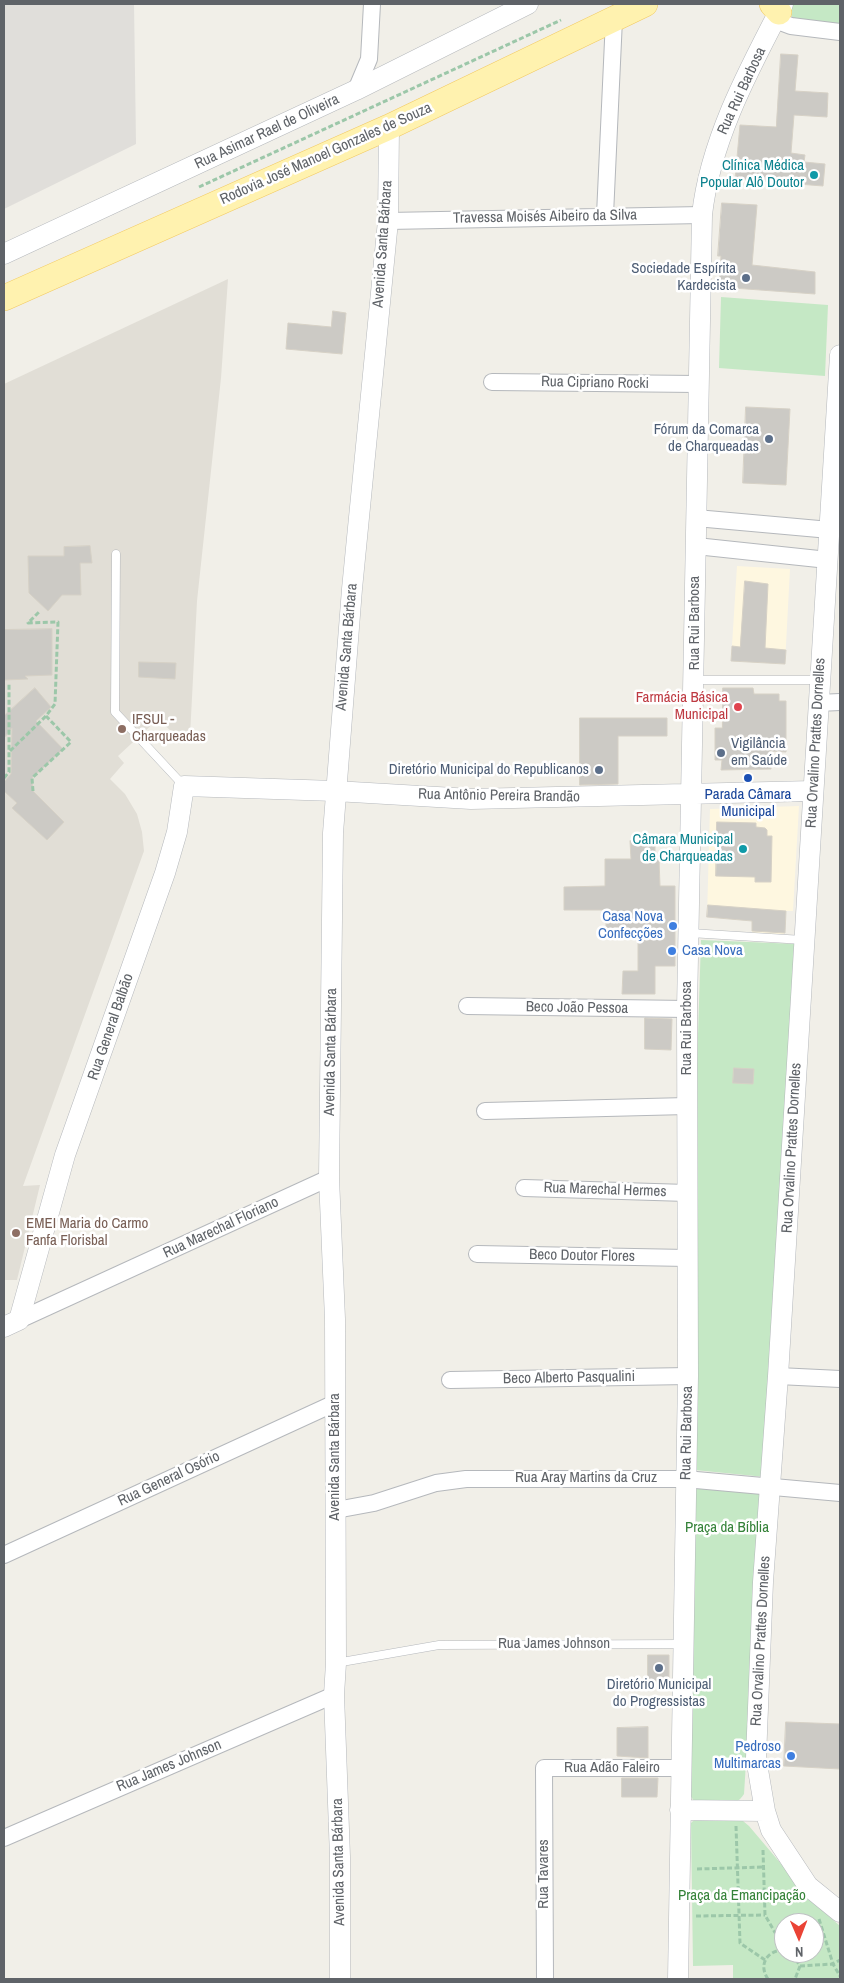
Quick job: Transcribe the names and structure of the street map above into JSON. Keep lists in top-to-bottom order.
{
  "streets": {
    "main road": ["Rodovia José Manoel Gonzales de Souza"],
    "street": [
      "Rua Rui Barbosa",
      "Rua Asimar Rael de Oliveira",
      "Travessa Moisés Aibeiro da Silva",
      "Avenida Santa Bárbara",
      "Rua Cipriano Rocki",
      "Rua Orvalino Prattes Dornelles",
      "Rua Antônio Pereira Brandão",
      "Beco João Pessoa",
      "Rua General Balbão",
      "Rua Marechal Hermes",
      "Rua Marechal Floriano",
      "Beco Doutor Flores",
      "Beco Alberto Pasqualini",
      "Rua Aray Martins da Cruz",
      "Rua General Osório",
      "Rua James Johnson",
      "Rua Adão Faleiro",
      "Rua Tavares"
    ]
  },
  "crossings": [
    ["Rua Rui Barbosa", "Travessa Moisés Aibeiro da Silva"],
    ["Rua Rui Barbosa", "Rua Cipriano Rocki"],
    ["Rua Rui Barbosa", "Rua Antônio Pereira Brandão"],
    ["Rua Rui Barbosa", "Beco João Pessoa"],
    ["Rua Rui Barbosa", "Rua Marechal Hermes"],
    ["Rua Rui Barbosa", "Beco Doutor Flores"],
    ["Rua Rui Barbosa", "Beco Alberto Pasqualini"],
    ["Rua Rui Barbosa", "Rua Aray Martins da Cruz"],
    ["Rua Rui Barbosa", "Rua James Johnson"],
    ["Rua Rui Barbosa", "Rua Adão Faleiro"],
    ["Rodovia José Manoel Gonzales de Souza", "Avenida Santa Bárbara"],
    ["Travessa Moisés Aibeiro da Silva", "Avenida Santa Bárbara"],
    ["Avenida Santa Bárbara", "Rua Antônio Pereira Brandão"],
    ["Avenida Santa Bárbara", "Rua Marechal Floriano"],
    ["Avenida Santa Bárbara", "Rua Aray Martins da Cruz"],
    ["Avenida Santa Bárbara", "Rua General Osório"],
    ["Avenida Santa Bárbara", "Rua James Johnson"],
    ["Rua Orvalino Prattes Dornelles", "Rua Antônio Pereira Brandão"],
    ["Rua Orvalino Prattes Dornelles", "Rua Aray Martins da Cruz"],
    ["Rua Antônio Pereira Brandão", "Rua General Balbão"],
    ["Rua General Balbão", "Rua Marechal Floriano"],
    ["Rua Adão Faleiro", "Rua Tavares"]
  ],
  "parks": ["Praça da Bíblia", "Praça da Emancipação"],
  "places": [
    "Clínica Médica Popular Alô Doutor",
    "Sociedade Espírita Kardecista",
    "Fórum da Comarca de Charqueadas",
    "Farmácia Básica Municipal",
    "IFSUL - Charqueadas",
    "Vigilância em Saúde",
    "Diretório Municipal do Republicanos",
    "Parada Câmara Municipal",
    "Câmara Municipal de Charqueadas",
    "Casa Nova Confecções",
    "Casa Nova",
    "EMEI Maria do Carmo Fanfa Florisbal",
    "Diretório Municipal do Progressistas",
    "Pedroso Multimarcas"
  ],
  "north": "bottom"
}
